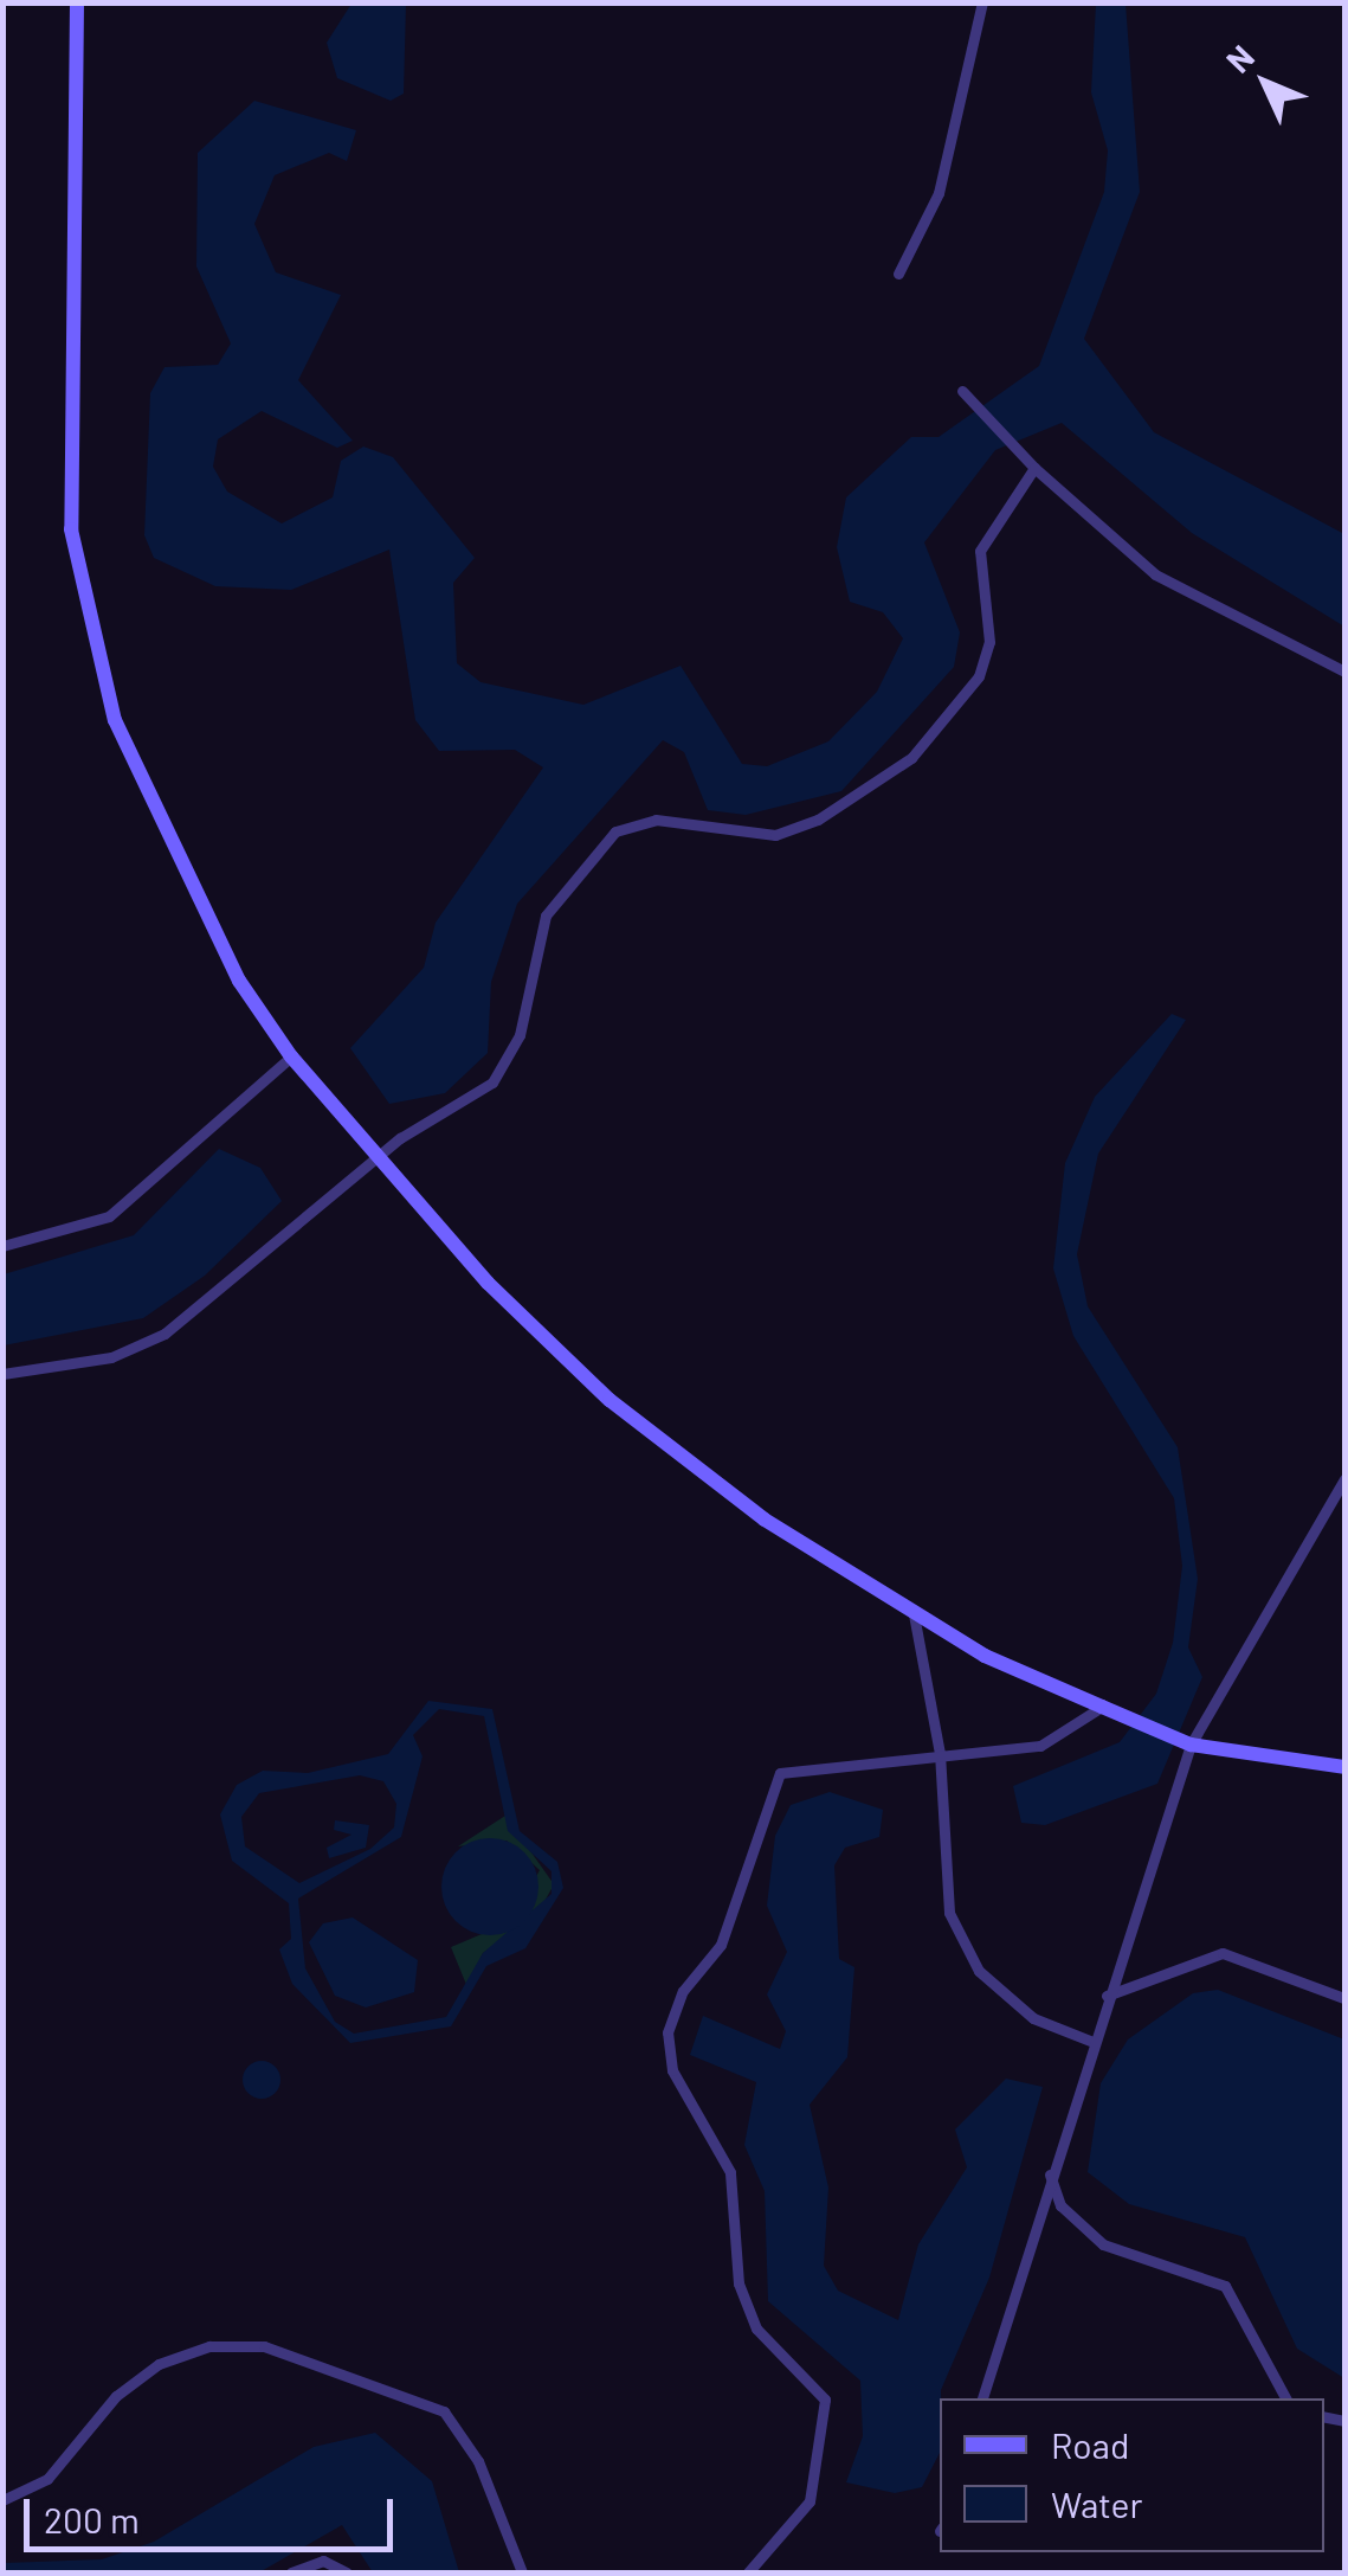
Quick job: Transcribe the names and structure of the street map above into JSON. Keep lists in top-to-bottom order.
{
  "legend": ["Road", "Water"],
  "scale_bar": "200 m",
  "north": "top left"
}
